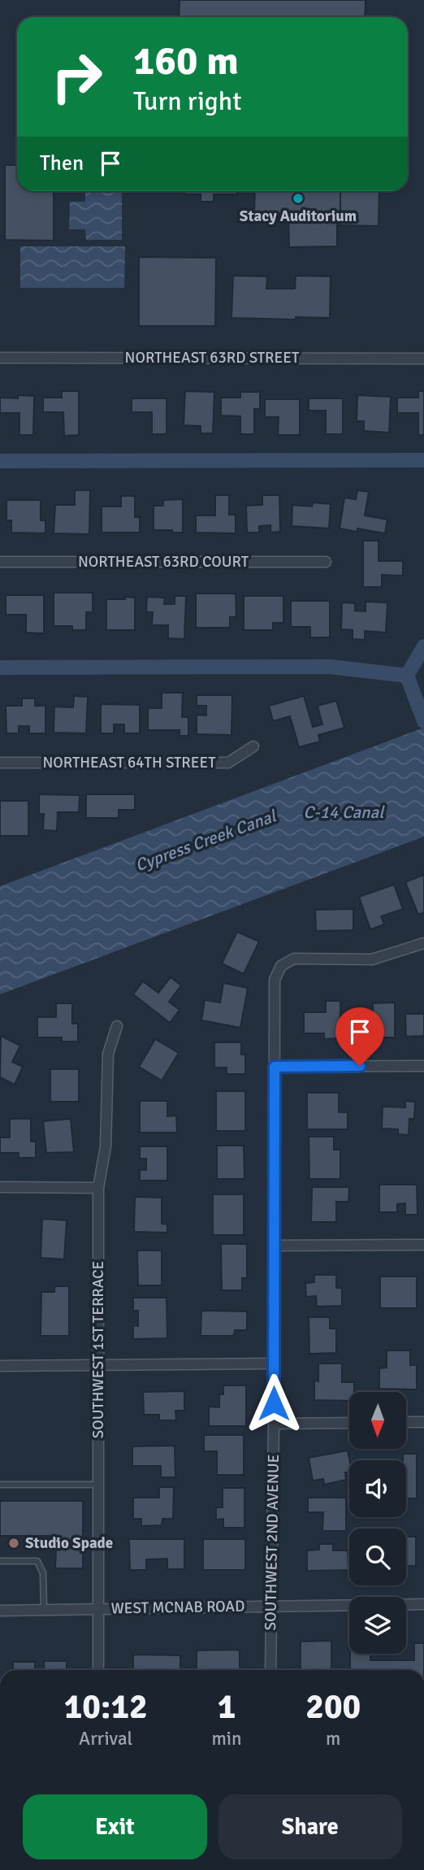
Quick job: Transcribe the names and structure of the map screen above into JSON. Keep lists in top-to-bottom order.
{
  "streets": {
    "street": [
      "NORTHEAST 63RD STREET",
      "NORTHEAST 63RD COURT",
      "NORTHEAST 64TH STREET",
      "SOUTHWEST 1ST TERRACE",
      "SOUTHWEST 2ND AVENUE",
      "WEST MCNAB ROAD"
    ]
  },
  "crossings": [
    ["SOUTHWEST 1ST TERRACE", "WEST MCNAB ROAD"],
    ["SOUTHWEST 2ND AVENUE", "WEST MCNAB ROAD"]
  ],
  "water": ["C-14 Canal", "Cypress Creek Canal"],
  "places": ["Stacy Auditorium", "Studio Spade"],
  "north": "bottom",
  "page": {
    "turn": ["160 m", "Turn right"],
    "then": "Then",
    "eta": [
      "10:12",
      "Arrival",
      "1",
      "min",
      "200",
      "m"
    ],
    "buttons": ["Exit", "Share"]
  }
}
